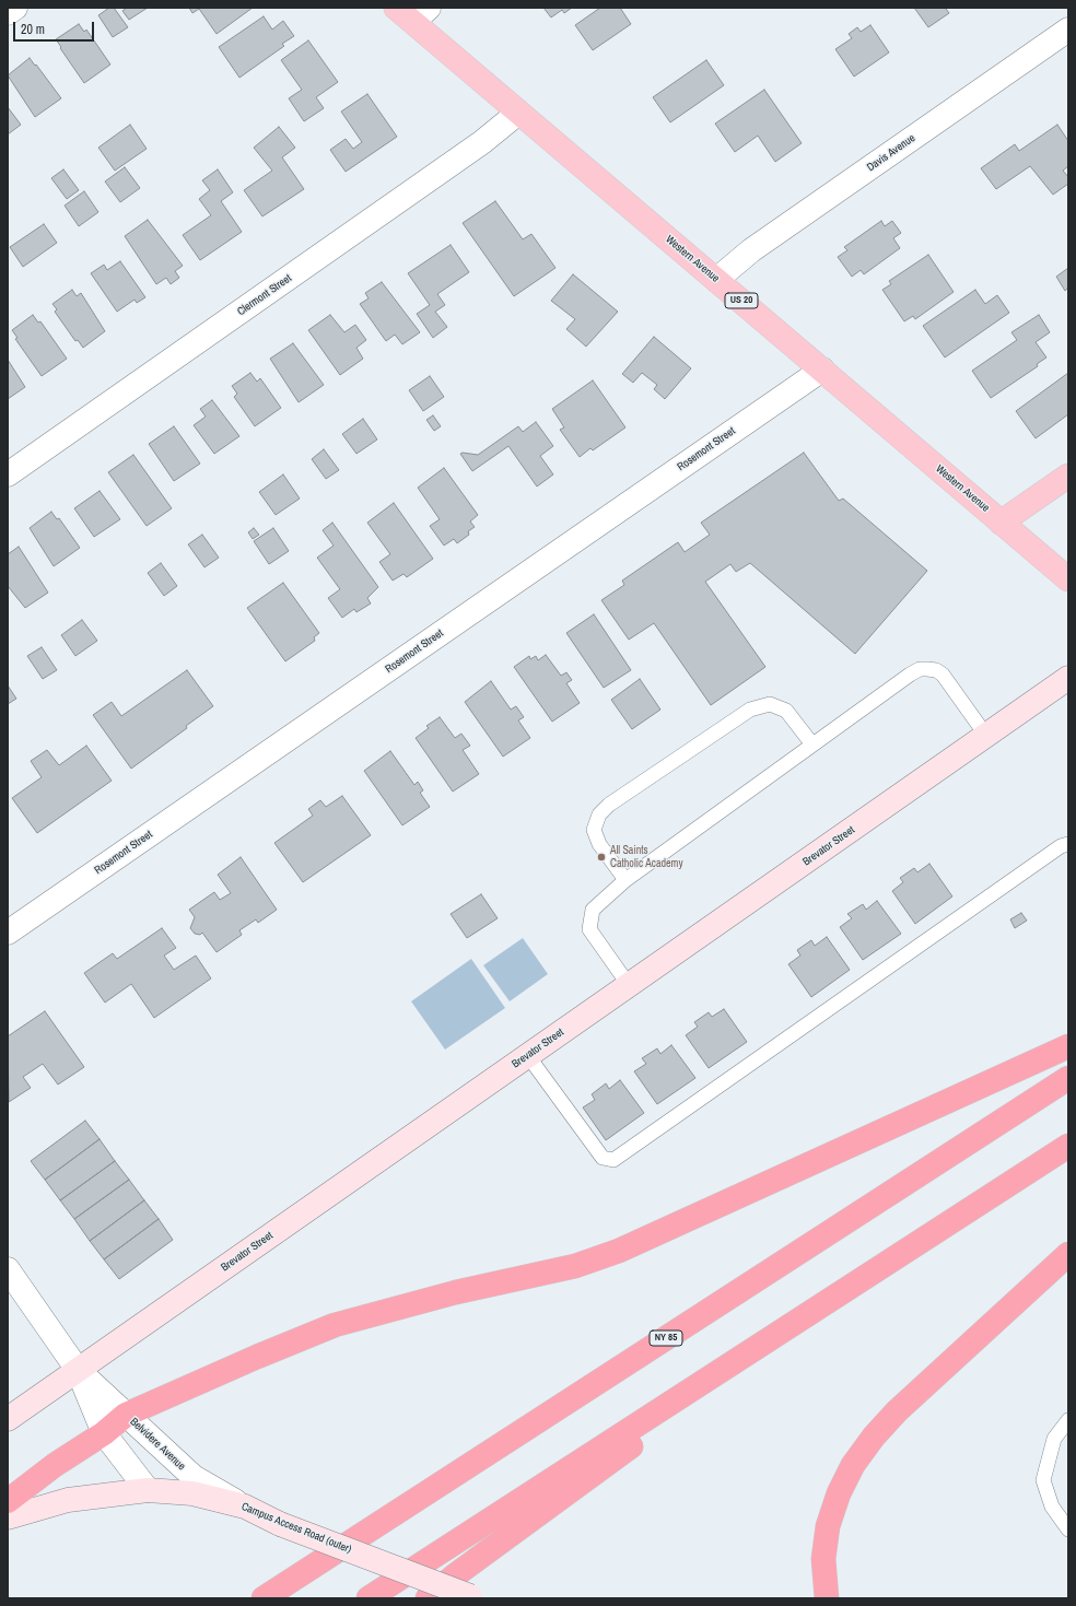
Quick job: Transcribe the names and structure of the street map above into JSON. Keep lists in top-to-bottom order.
{
  "streets": {
    "highway": ["NY 85"],
    "main road": ["Western Avenue", "US 20"],
    "street": [
      "Davis Avenue",
      "Clermont Street",
      "Rosemont Street",
      "Brevator Street",
      "Belvidere Avenue",
      "Campus Access Road (outer)"
    ]
  },
  "crossings": [
    ["Davis Avenue", "Western Avenue"],
    ["Western Avenue", "Clermont Street"],
    ["Western Avenue", "Rosemont Street"],
    ["Brevator Street", "Belvidere Avenue"],
    ["Belvidere Avenue", "Campus Access Road (outer)"]
  ],
  "places": ["All Saints Catholic Academy"],
  "scale_bar": "20 m"
}
